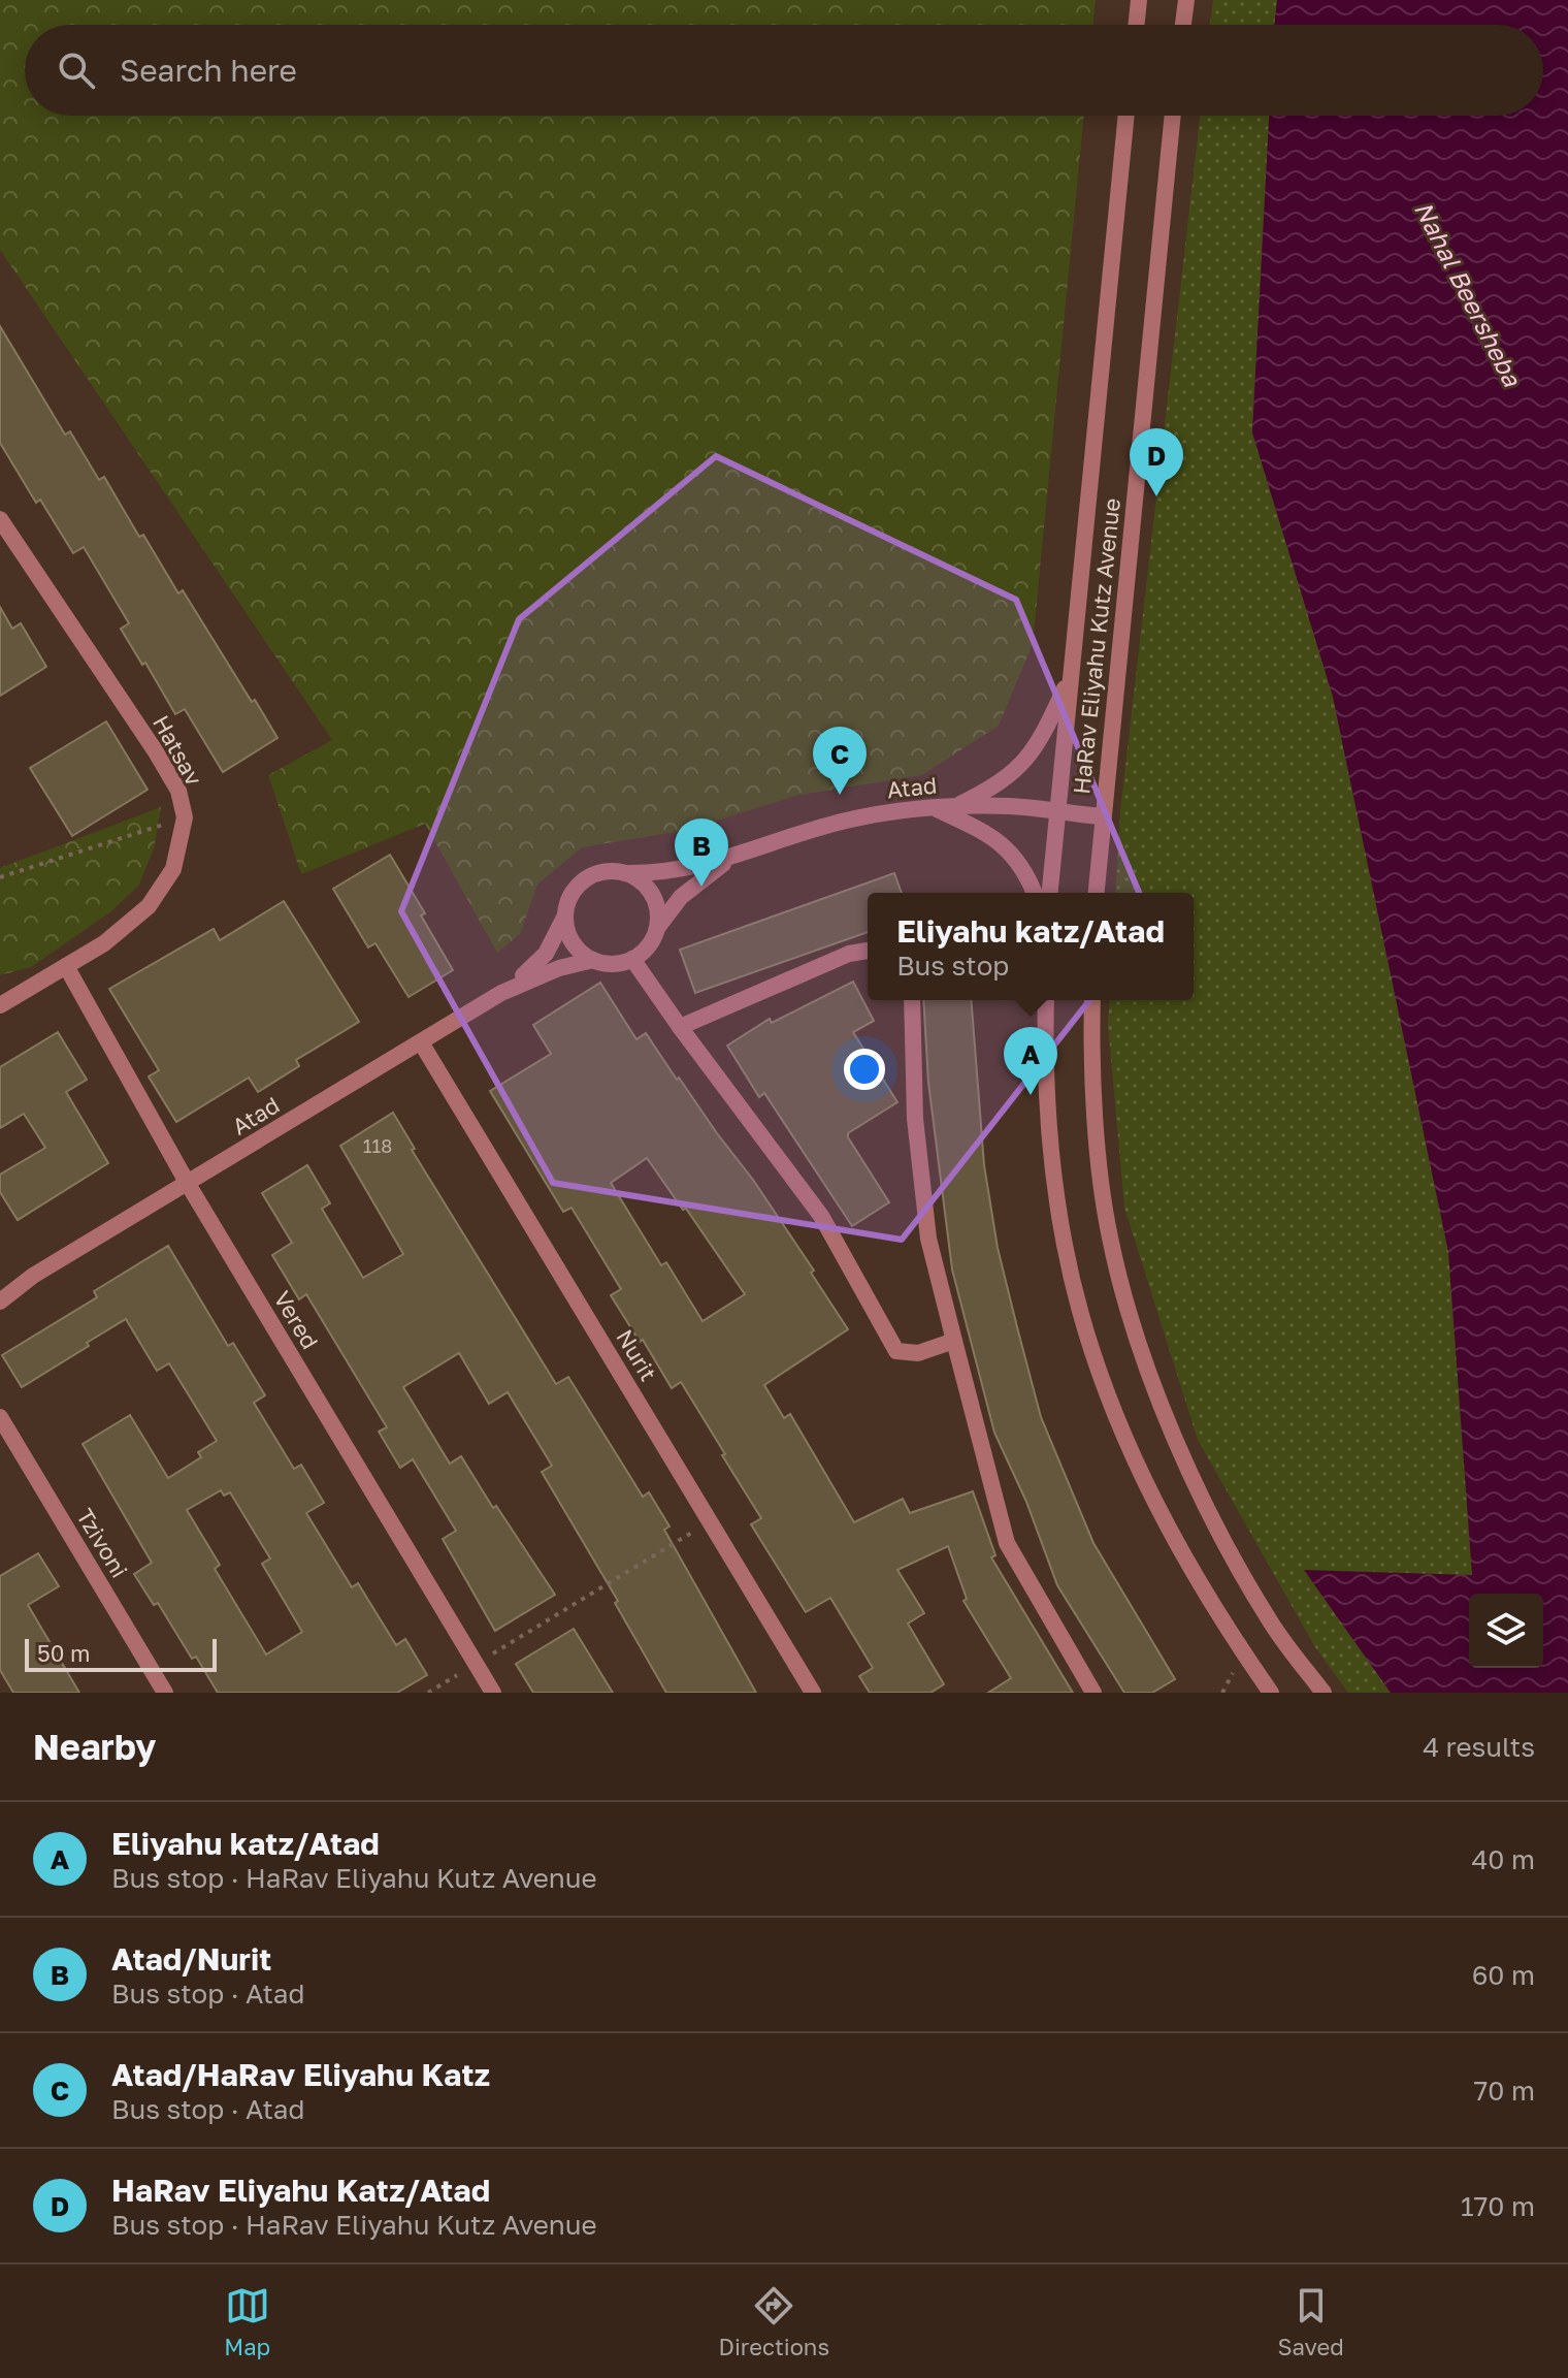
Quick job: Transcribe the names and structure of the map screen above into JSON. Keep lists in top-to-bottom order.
{
  "streets": {
    "street": [
      "HaRav Eliyahu Kutz Avenue",
      "Hatsav",
      "Atad",
      "Vered",
      "Nurit",
      "Tzivoni"
    ]
  },
  "crossings": [
    ["HaRav Eliyahu Kutz Avenue", "Atad"],
    ["Hatsav", "Vered"],
    ["Atad", "Vered"],
    ["Atad", "Nurit"]
  ],
  "water": ["Nahal Beersheba"],
  "house_numbers": ["118"],
  "scale_bar": "50 m",
  "page": {
    "search": "Search here",
    "pins": [
      "D",
      "C",
      "B",
      "A"
    ],
    "popup": ["Eliyahu katz/Atad", "Bus stop"],
    "scale": "50 m",
    "heading": ["Nearby", "4 results"],
    "list": [
      {
        "mark": "A",
        "name": "Eliyahu katz/Atad",
        "note": "Bus stop · HaRav Eliyahu Kutz Avenue",
        "value": "40 m"
      },
      {
        "mark": "B",
        "name": "Atad/Nurit",
        "note": "Bus stop · Atad",
        "value": "60 m"
      },
      {
        "mark": "C",
        "name": "Atad/HaRav Eliyahu Katz",
        "note": "Bus stop · Atad",
        "value": "70 m"
      },
      {
        "mark": "D",
        "name": "HaRav Eliyahu Katz/Atad",
        "note": "Bus stop · HaRav Eliyahu Kutz Avenue",
        "value": "170 m"
      }
    ],
    "nav": ["Map", "Directions", "Saved"]
  }
}
